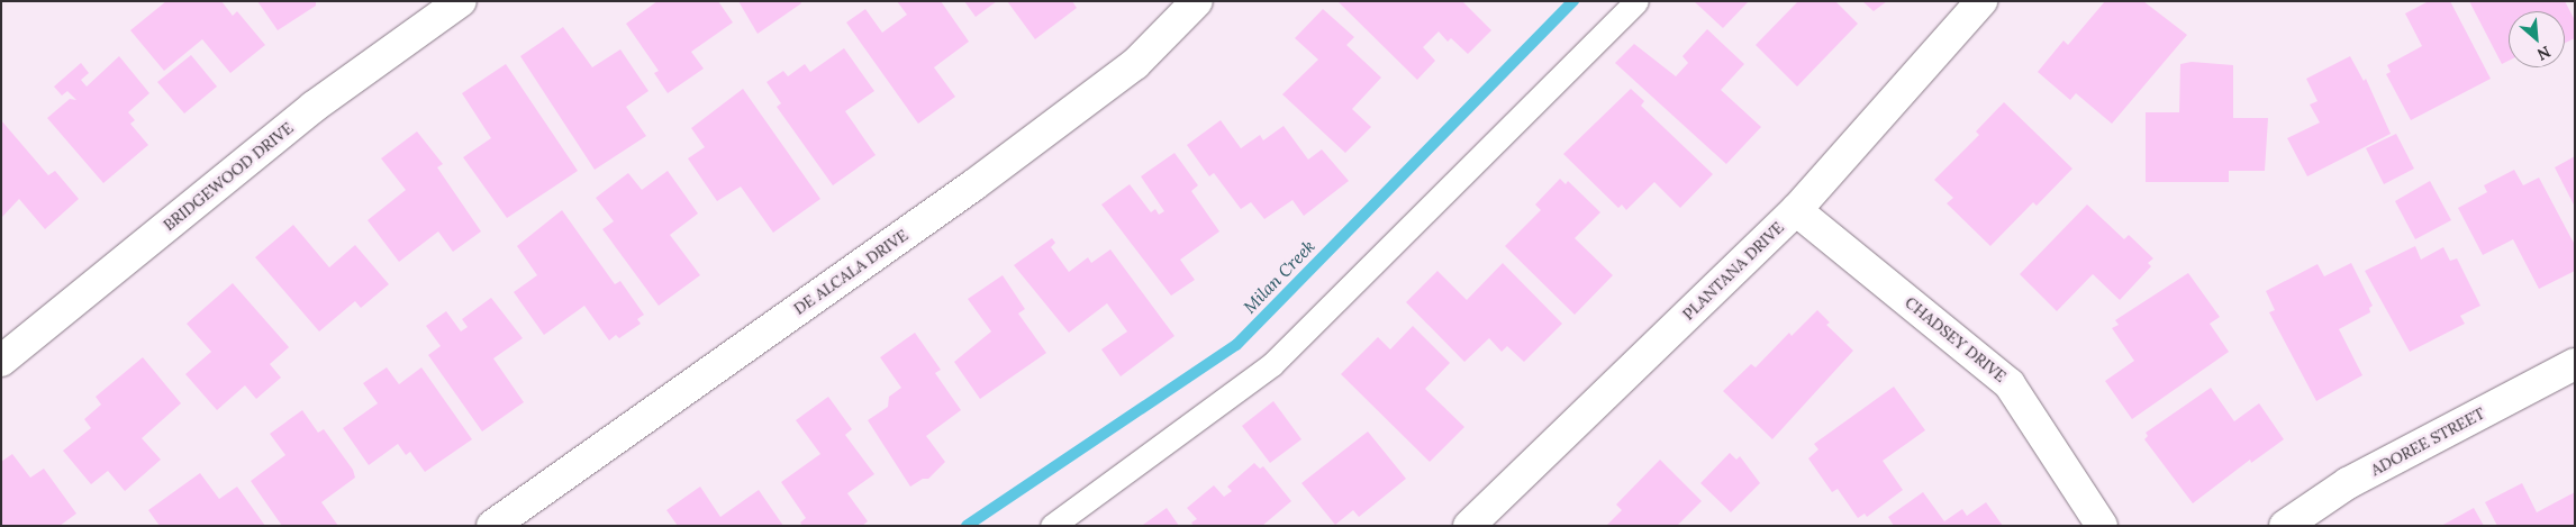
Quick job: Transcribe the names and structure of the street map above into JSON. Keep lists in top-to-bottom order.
{
  "streets": {
    "street": [
      "BRIDGEWOOD DRIVE",
      "PLANTANA DRIVE",
      "DE ALCALA DRIVE",
      "CHADSEY DRIVE",
      "ADOREE STREET"
    ]
  },
  "crossings": [
    ["PLANTANA DRIVE", "CHADSEY DRIVE"]
  ],
  "water": ["Milan Creek"],
  "north": "bottom right"
}
